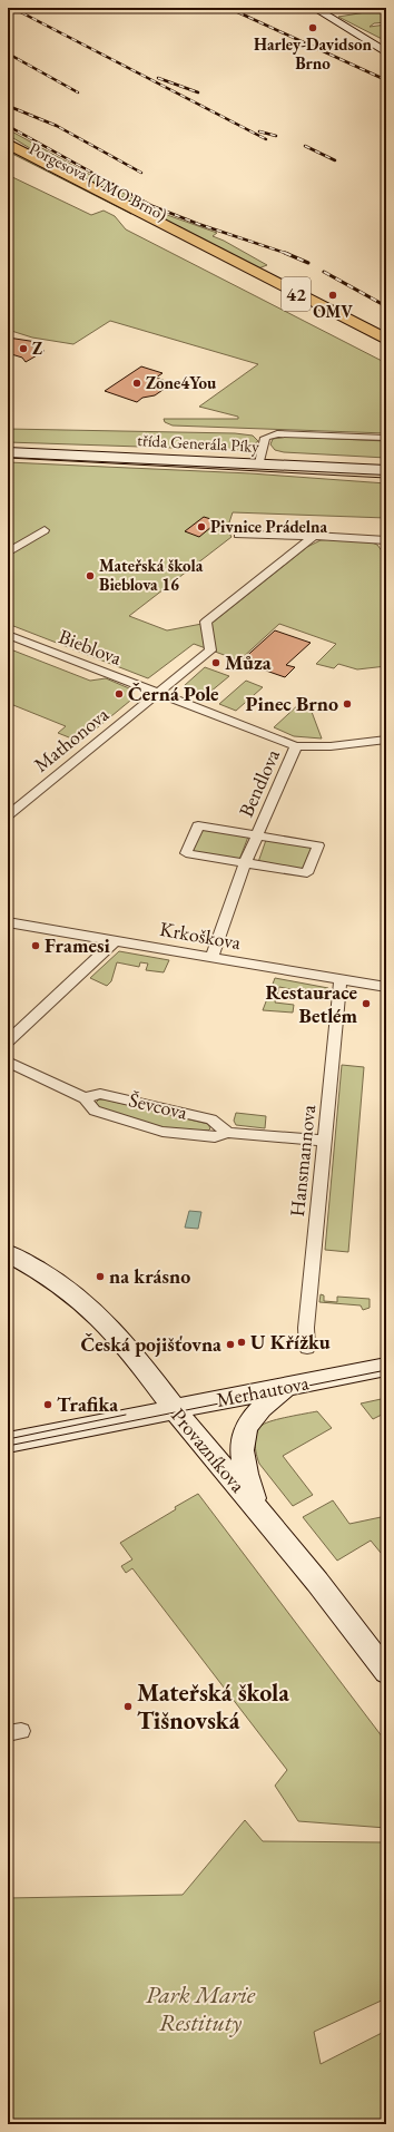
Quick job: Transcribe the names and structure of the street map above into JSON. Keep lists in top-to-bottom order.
{
  "streets": {
    "highway": ["Porgesova (VMO Brno)", "42"],
    "main road": ["třída Generála Píky", "Merhautova", "Provazníkova"],
    "street": [
      "Bieblova",
      "Mathonova",
      "Bendlova",
      "Krkoškova",
      "Ševcova",
      "Hansmannova"
    ]
  },
  "crossings": [
    ["Bieblova", "Mathonova"],
    ["Bieblova", "Bendlova"],
    ["Bendlova", "Krkoškova"],
    ["Krkoškova", "Hansmannova"],
    ["Ševcova", "Hansmannova"],
    ["Merhautova", "Provazníkova"]
  ],
  "parks": ["Park Marie Restituty"],
  "places": [
    "Harley-Davidson Brno",
    "OMV",
    "Z",
    "Zone4You",
    "Pivnice Prádelna",
    "Mateřská škola Bieblova 16",
    "Můza",
    "Černá Pole",
    "Pinec Brno",
    "Framesi",
    "Restaurace Betlém",
    "na krásno",
    "U Křížku",
    "Česká pojišťovna",
    "Trafika",
    "Mateřská škola Tišnovská"
  ]
}
